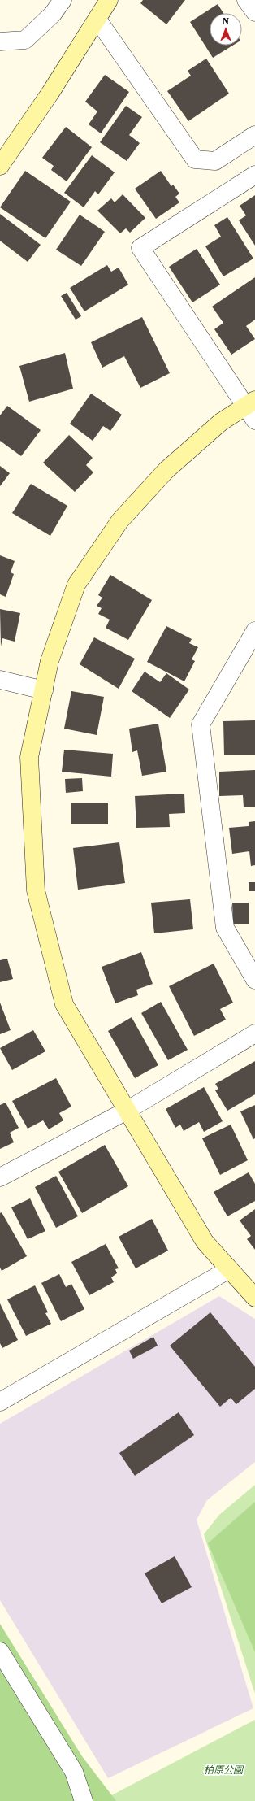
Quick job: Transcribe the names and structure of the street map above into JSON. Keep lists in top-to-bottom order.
{
  "parks": ["柏原公園"],
  "north": "top"
}
